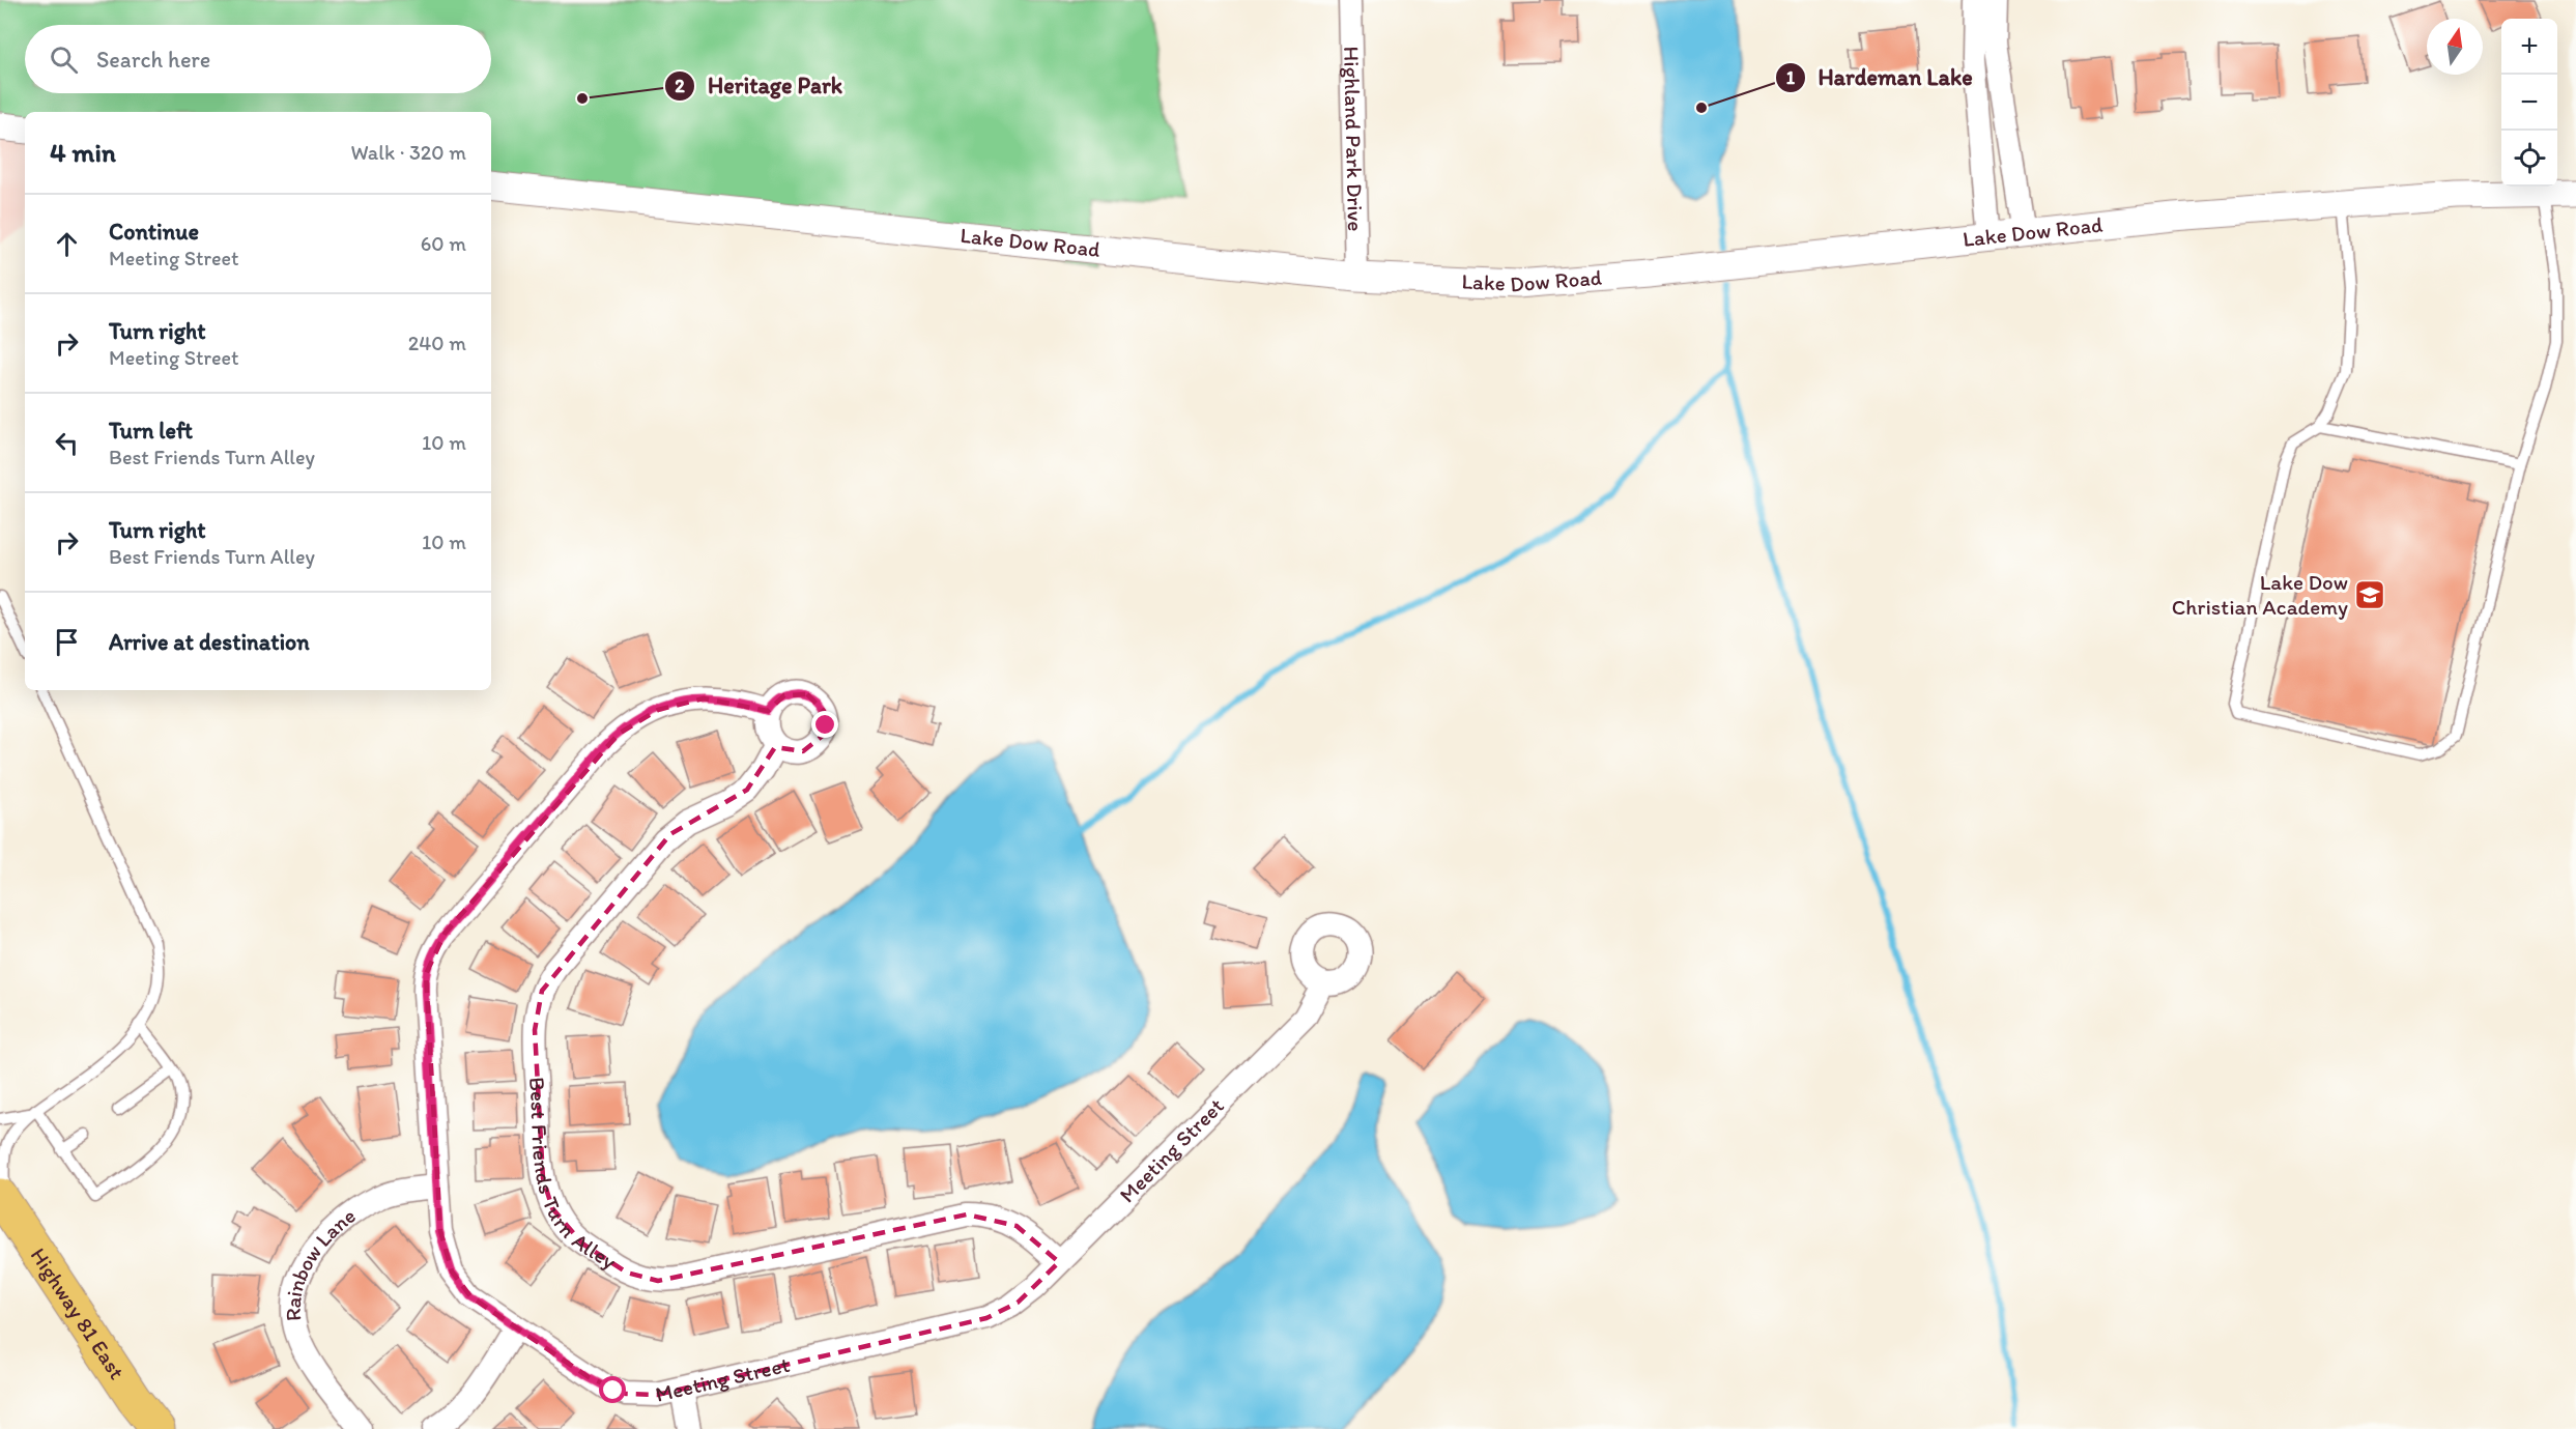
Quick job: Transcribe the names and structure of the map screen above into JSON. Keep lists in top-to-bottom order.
{
  "streets": {
    "main road": ["Highway 81 East"],
    "street": [
      "Highland Park Drive",
      "Lake Dow Road",
      "Meeting Street",
      "Best Friends Turn Alley",
      "Rainbow Lane"
    ]
  },
  "crossings": [
    ["Highland Park Drive", "Lake Dow Road"],
    ["Meeting Street", "Best Friends Turn Alley"],
    ["Meeting Street", "Rainbow Lane"]
  ],
  "places": {
    "other": ["Heritage Park", "Hardeman Lake"],
    "school or university": ["Lake Dow Christian Academy"]
  },
  "north": "top",
  "page": {
    "map_buttons": ["+", "−"],
    "search": "Search here",
    "heading": ["4 min", "Walk · 320 m"],
    "list": [
      ["Continue", "Meeting Street", "60 m"],
      ["Turn right", "Meeting Street", "240 m"],
      ["Turn left", "Best Friends Turn Alley", "10 m"],
      ["Turn right", "Best Friends Turn Alley", "10 m"],
      "Arrive at destination"
    ]
  }
}
